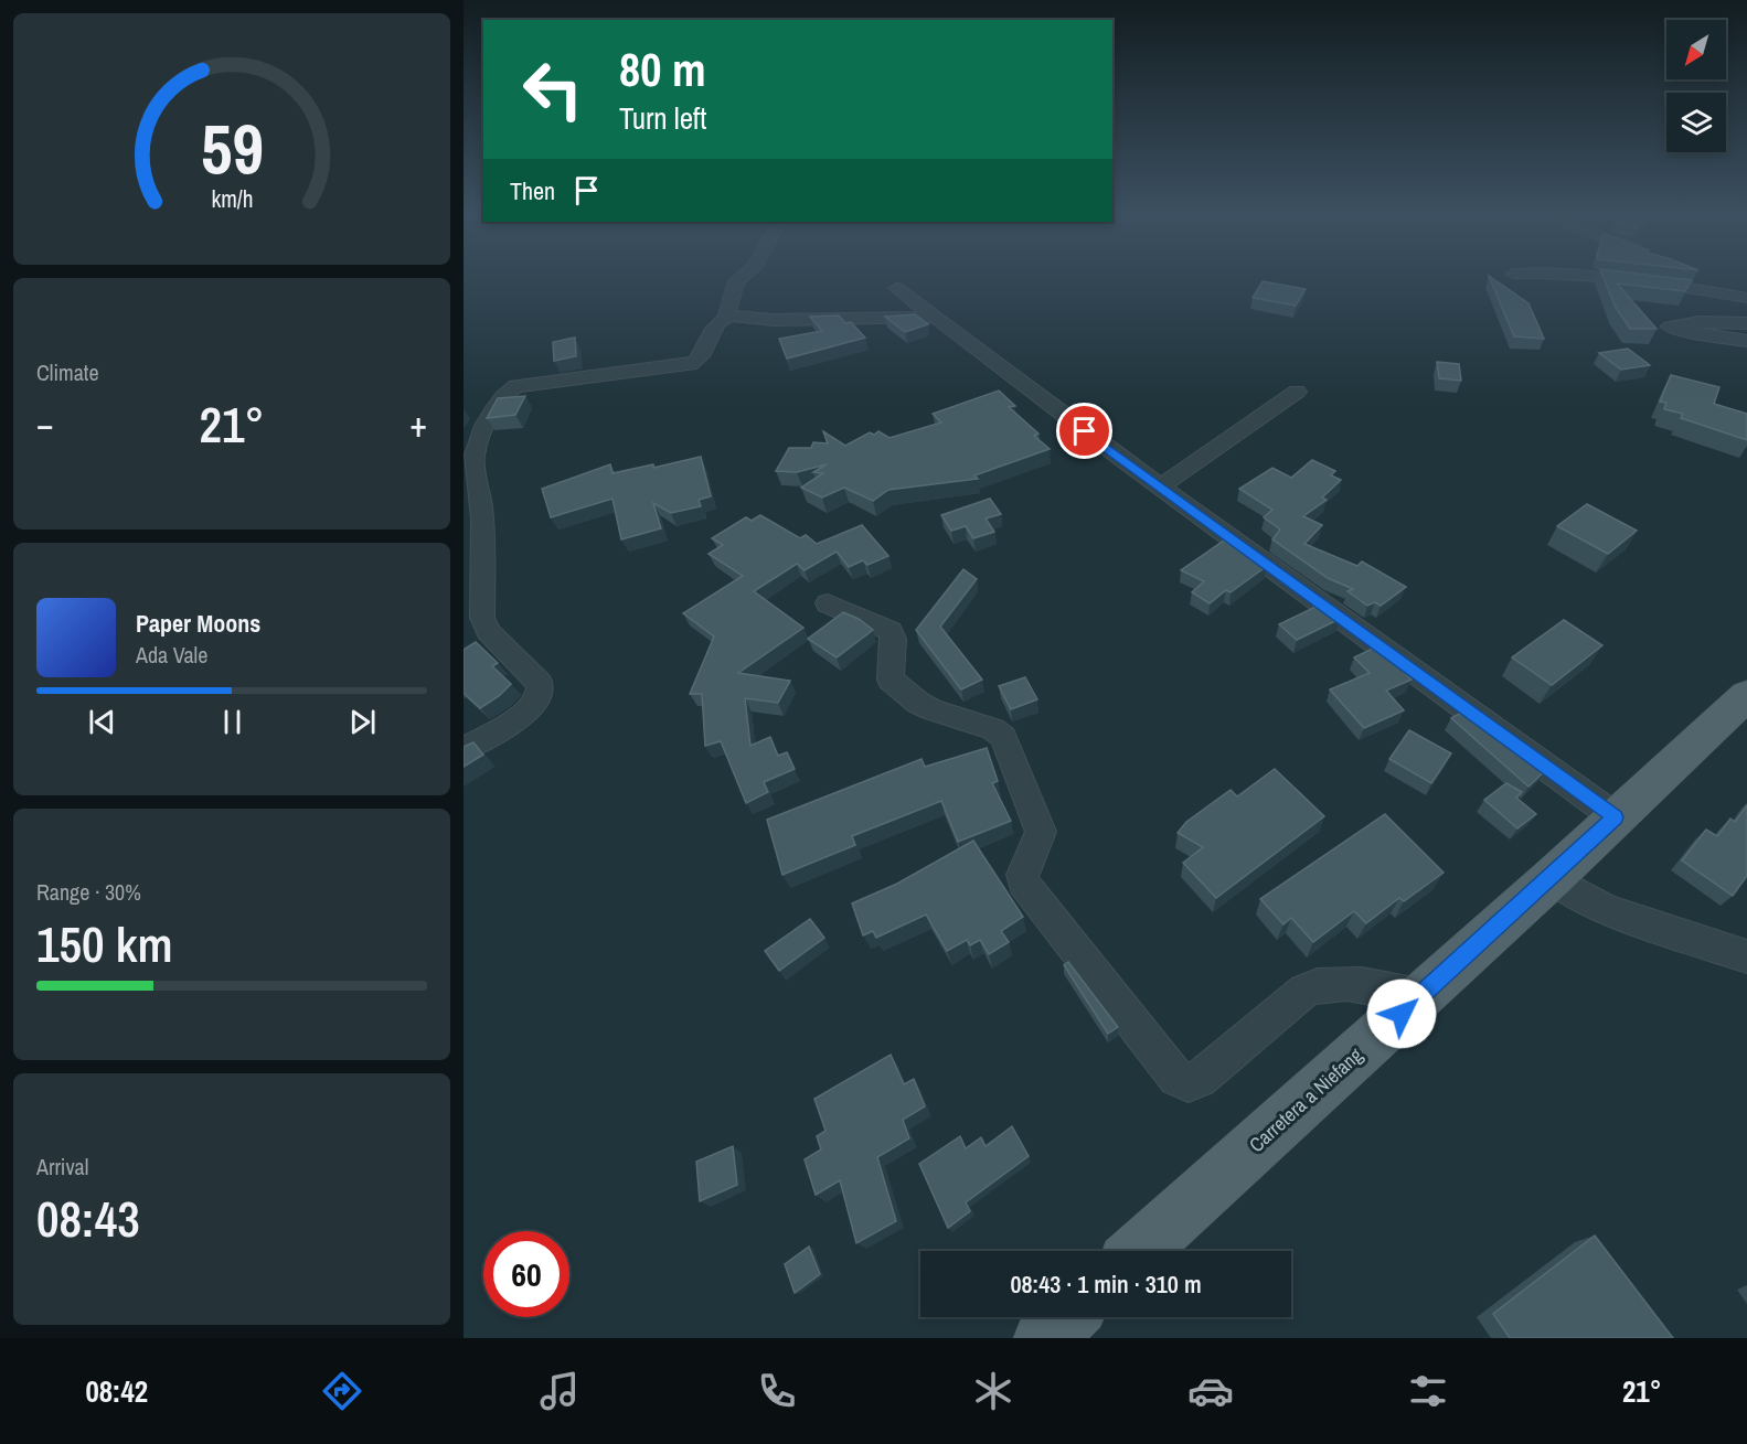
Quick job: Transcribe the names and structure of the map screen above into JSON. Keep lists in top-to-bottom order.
{
  "streets": {
    "main road": ["Carretera a Niefang"]
  },
  "north": "bottom left",
  "page": {
    "turn": ["80 m", "Turn left"],
    "then": "Then",
    "tile": [
      "Climate",
      ["Range · 30%", "150 km"],
      ["Arrival", "08:43"]
    ],
    "heat": ["−", "21°", "+"],
    "song": ["Paper Moons", "Ada Vale"],
    "limit": "60",
    "trip": "08:43 · 1 min · 310 m",
    "tabs": ["08:42", "21°"],
    "gauge": ["59", "km/h"]
  }
}
